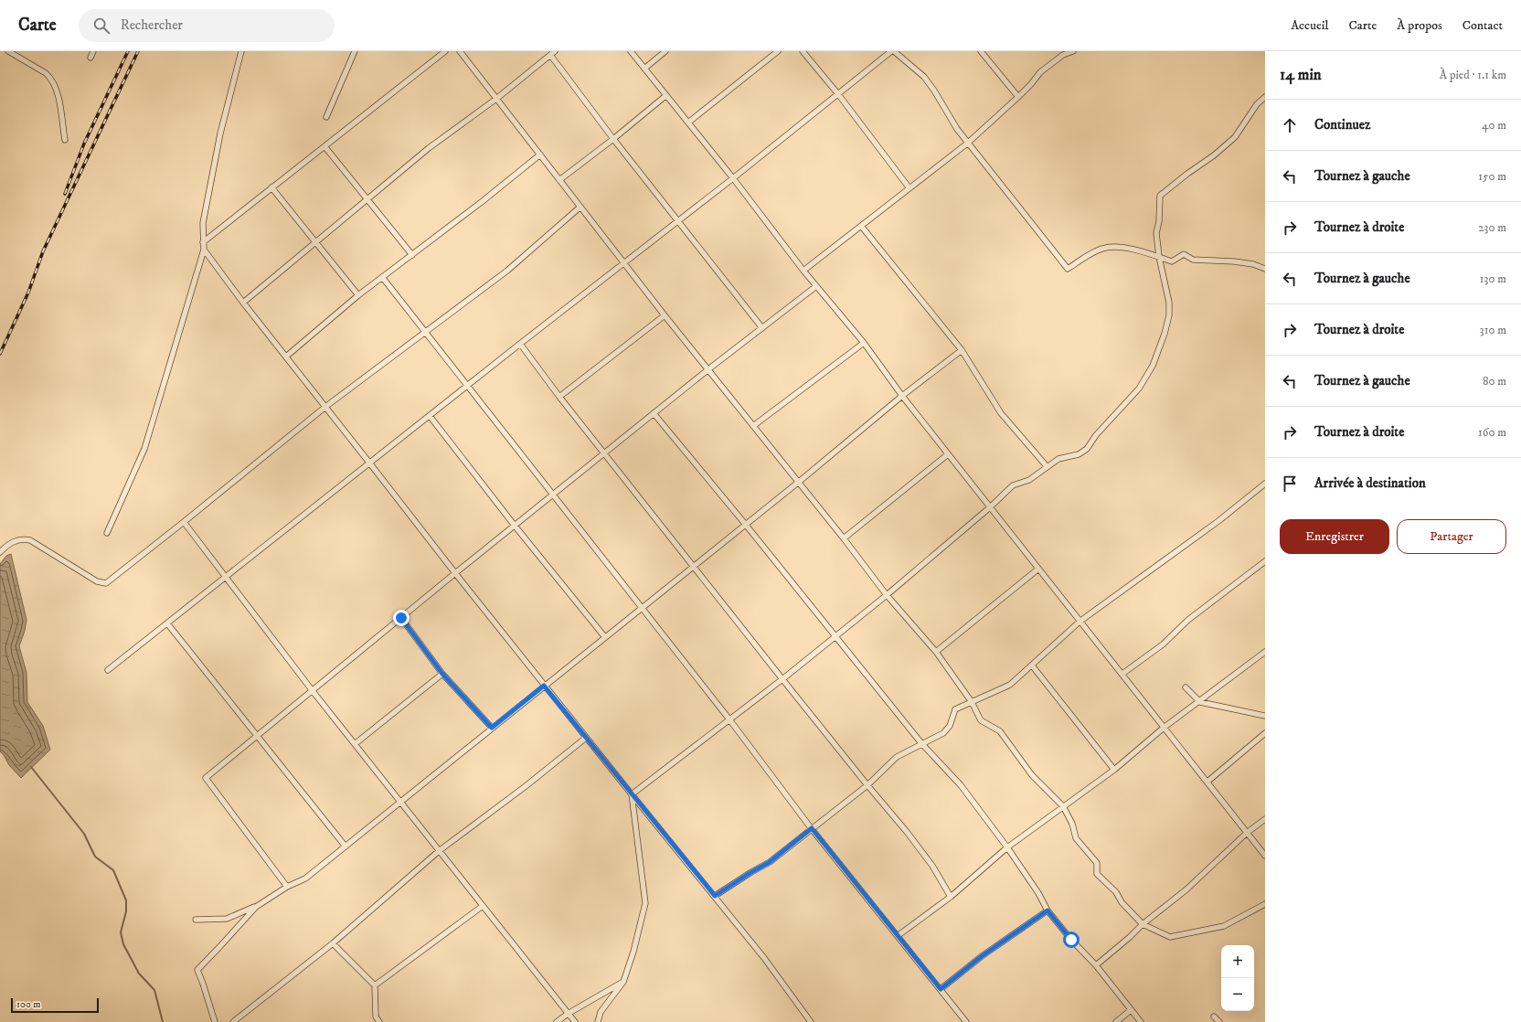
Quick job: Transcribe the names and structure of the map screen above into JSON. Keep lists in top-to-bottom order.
{
  "scale_bar": "100 m",
  "page": {
    "header": "Carte",
    "search": "Rechercher",
    "nav": [
      "Accueil",
      "Carte",
      "À propos",
      "Contact"
    ],
    "heading": ["14 min", "À pied · 1.1 km"],
    "list": [
      ["Continuez", "40 m"],
      ["Tournez à gauche", "150 m"],
      ["Tournez à droite", "230 m"],
      ["Tournez à gauche", "130 m"],
      ["Tournez à droite", "310 m"],
      ["Tournez à gauche", "80 m"],
      ["Tournez à droite", "160 m"],
      "Arrivée à destination"
    ],
    "buttons": ["Enregistrer", "Partager"],
    "map_buttons": ["+", "−"],
    "scale": "100 m"
  }
}
